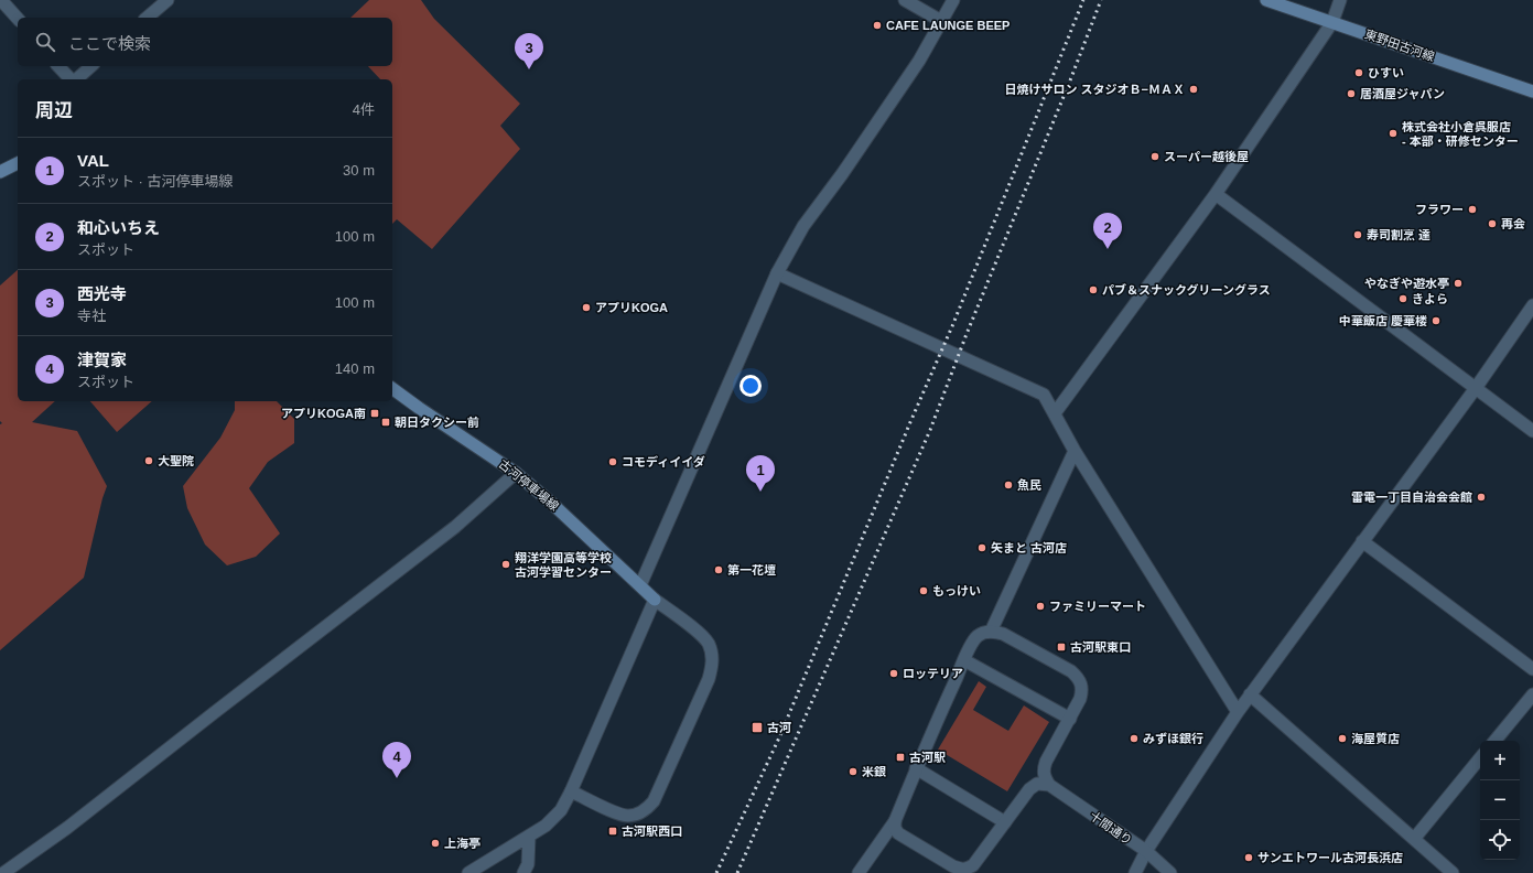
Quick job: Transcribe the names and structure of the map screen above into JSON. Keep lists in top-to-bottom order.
{
  "streets": {
    "main road": ["東野田古河線", "古河停車場線"],
    "street": ["十間通り"]
  },
  "places": {
    "other": [
      "CAFE LAUNGE BEEP",
      "ひすい",
      "日焼けサロン スタジオＢ−ＭＡＸ",
      "居酒屋ジャパン",
      "株式会社小倉呉服店 - 本部・研修センター",
      "スーパー越後屋",
      "フラワー",
      "再会",
      "寿司割烹 達",
      "やなぎや遊水亭",
      "パブ＆スナックグリーングラス",
      "きよら",
      "アプリKOGA",
      "中華飯店 慶華楼",
      "大聖院",
      "コモディイイダ",
      "魚民",
      "雷電一丁目自治会会館",
      "矢まと 古河店",
      "翔洋学園高等学校 古河学習センター",
      "第一花壇",
      "もっけい",
      "ファミリーマート",
      "ロッテリア",
      "みずほ銀行",
      "海屋質店",
      "米銀",
      "上海亭",
      "サンエトワール古河長浜店"
    ],
    "transit": [
      "アプリKOGA南",
      "朝日タクシー前",
      "古河駅東口",
      "古河",
      "古河駅",
      "古河駅西口"
    ]
  },
  "page": {
    "search": "ここで検索",
    "pins": [
      "3",
      "2",
      "1",
      "4"
    ],
    "heading": ["周辺", "4件"],
    "list": [
      {
        "mark": "1",
        "name": "VAL",
        "note": "スポット · 古河停車場線",
        "value": "30 m"
      },
      {
        "mark": "2",
        "name": "和心いちえ",
        "note": "スポット",
        "value": "100 m"
      },
      {
        "mark": "3",
        "name": "西光寺",
        "note": "寺社",
        "value": "100 m"
      },
      {
        "mark": "4",
        "name": "津賀家",
        "note": "スポット",
        "value": "140 m"
      }
    ],
    "map_buttons": ["+", "−"]
  }
}
